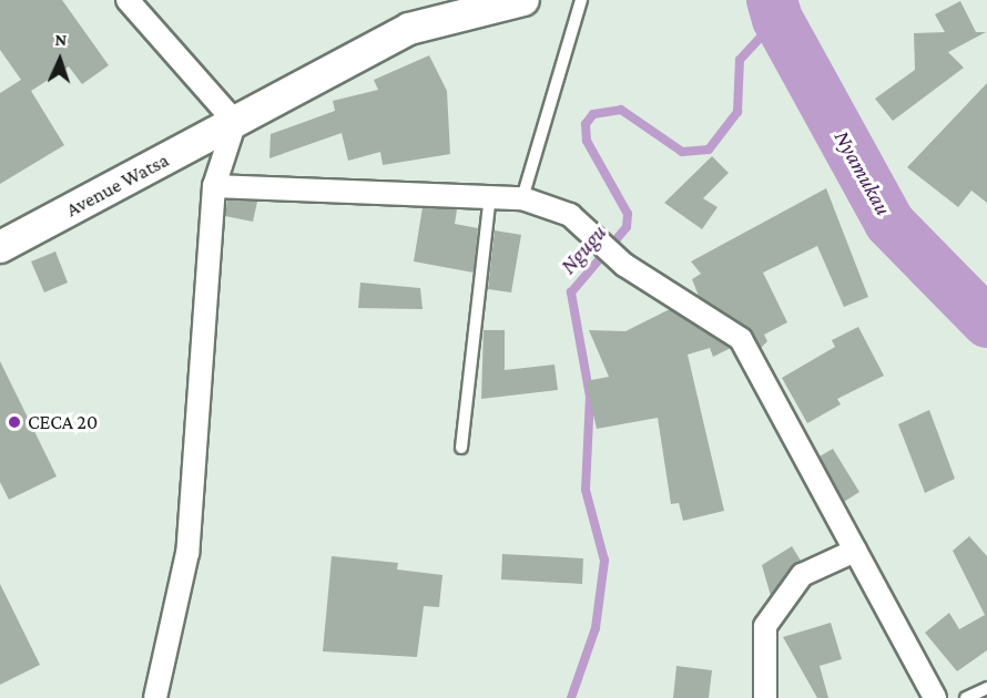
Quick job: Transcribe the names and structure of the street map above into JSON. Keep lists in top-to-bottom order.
{
  "streets": {
    "street": ["Avenue Watsa"]
  },
  "water": ["Nyamukau", "Ngugu"],
  "places": ["CECA 20"],
  "north": "top"
}
